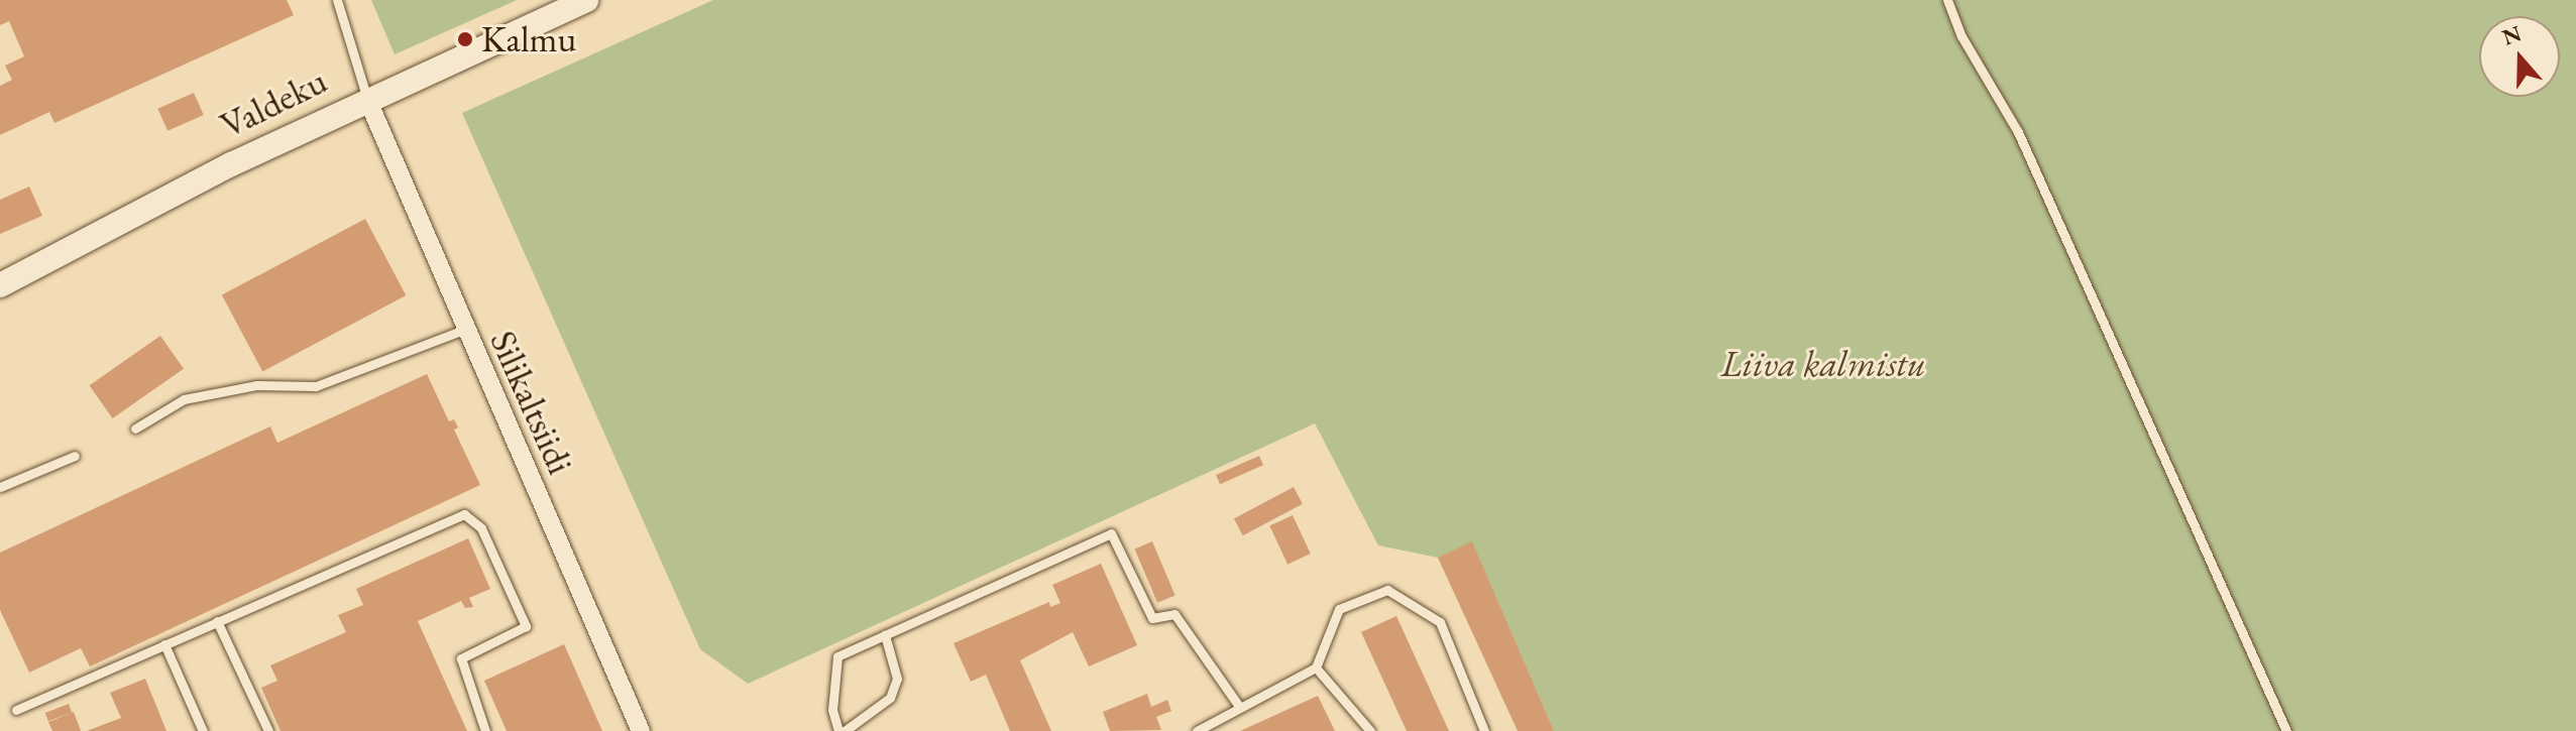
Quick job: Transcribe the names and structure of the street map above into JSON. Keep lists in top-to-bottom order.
{
  "streets": {
    "street": ["Valdeku", "Silikaltsiidi"]
  },
  "crossings": [
    ["Valdeku", "Silikaltsiidi"]
  ],
  "parks": ["Liiva kalmistu"],
  "places": ["Kalmu"],
  "north": "top"
}
